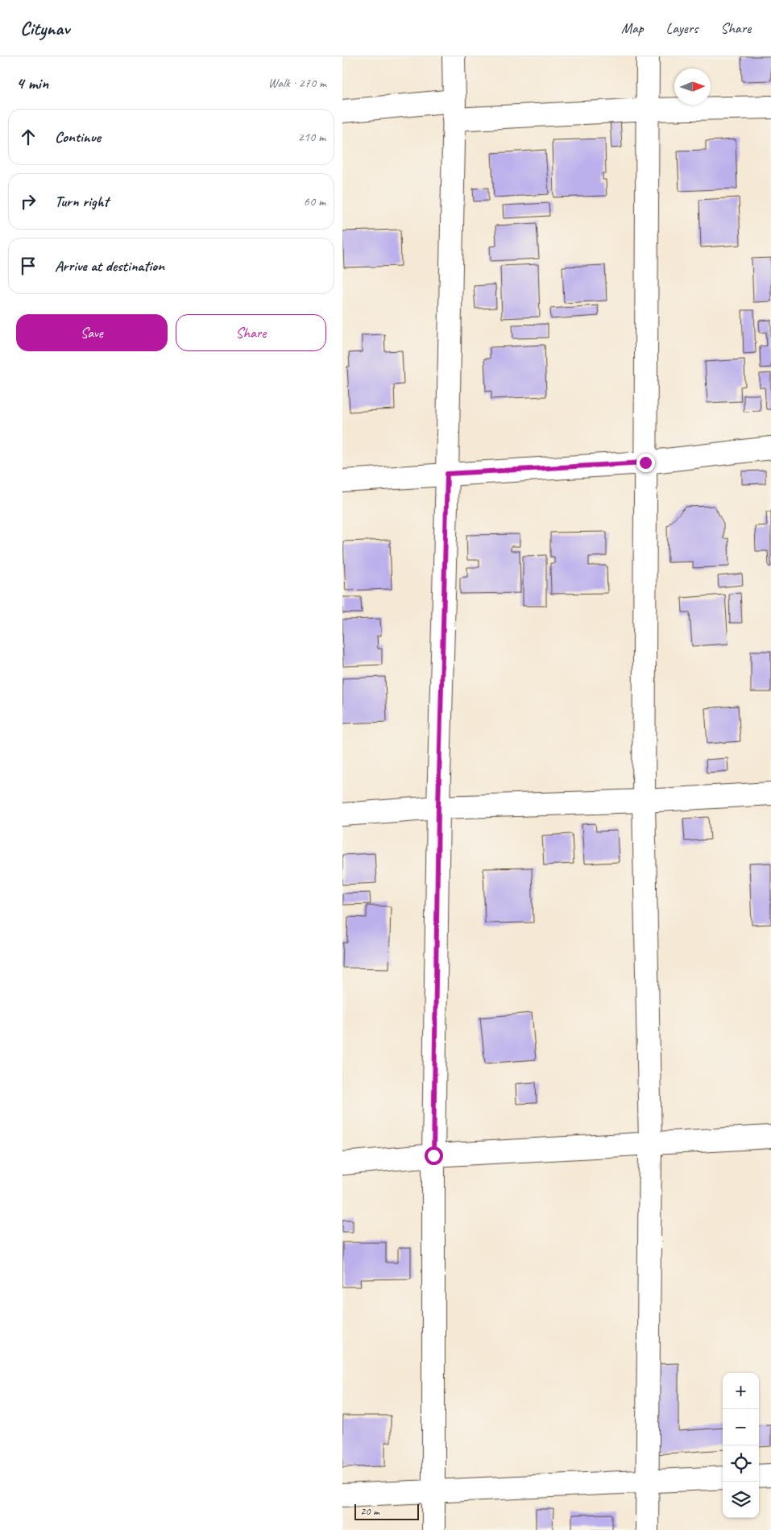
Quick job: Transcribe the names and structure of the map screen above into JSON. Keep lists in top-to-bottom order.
{
  "scale_bar": "20 m",
  "north": "right",
  "page": {
    "header": "Citynav",
    "nav": ["Map", "Layers", "Share"],
    "heading": ["4 min", "Walk · 270 m"],
    "list": [
      ["Continue", "210 m"],
      ["Turn right", "60 m"],
      "Arrive at destination"
    ],
    "buttons": ["Save", "Share"],
    "map_buttons": ["+", "−"],
    "scale": "20 m"
  }
}
